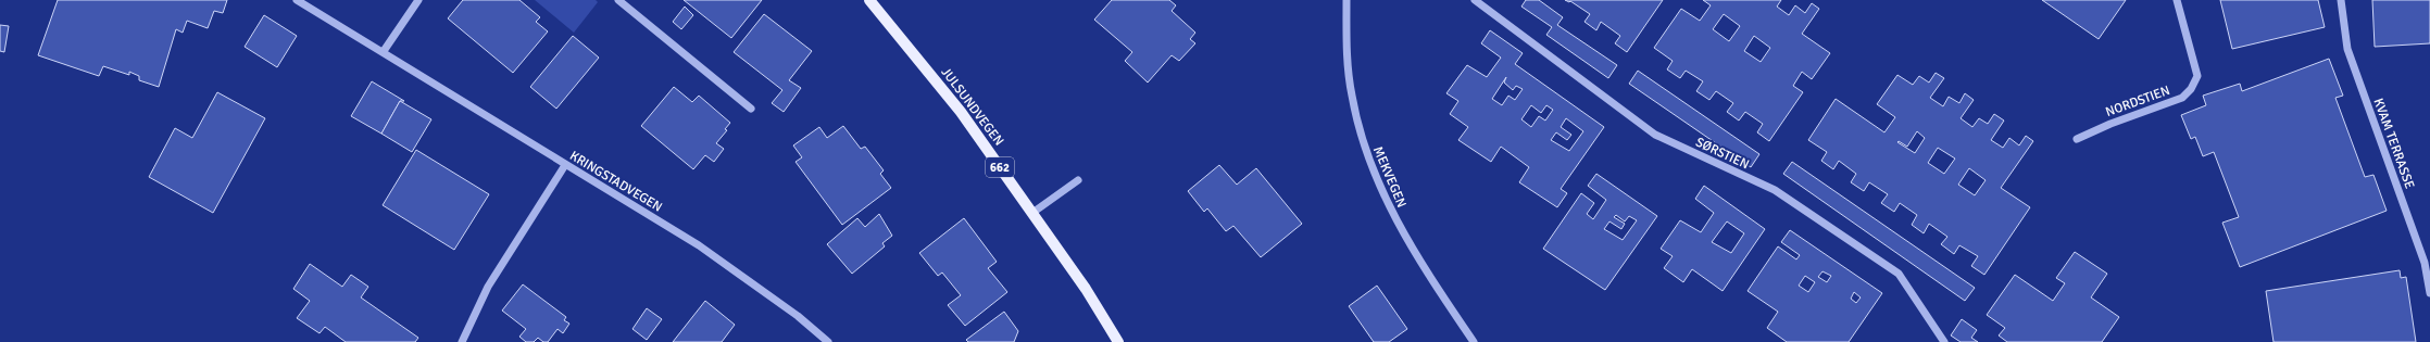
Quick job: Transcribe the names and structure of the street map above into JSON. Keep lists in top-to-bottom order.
{
  "streets": {
    "main road": ["JULSUNDVEGEN", "662"],
    "street": [
      "NORDSTIEN",
      "KVAM TERRASSE",
      "SØRSTIEN",
      "MEKVEGEN",
      "KRINGSTADVEGEN"
    ]
  }
}
